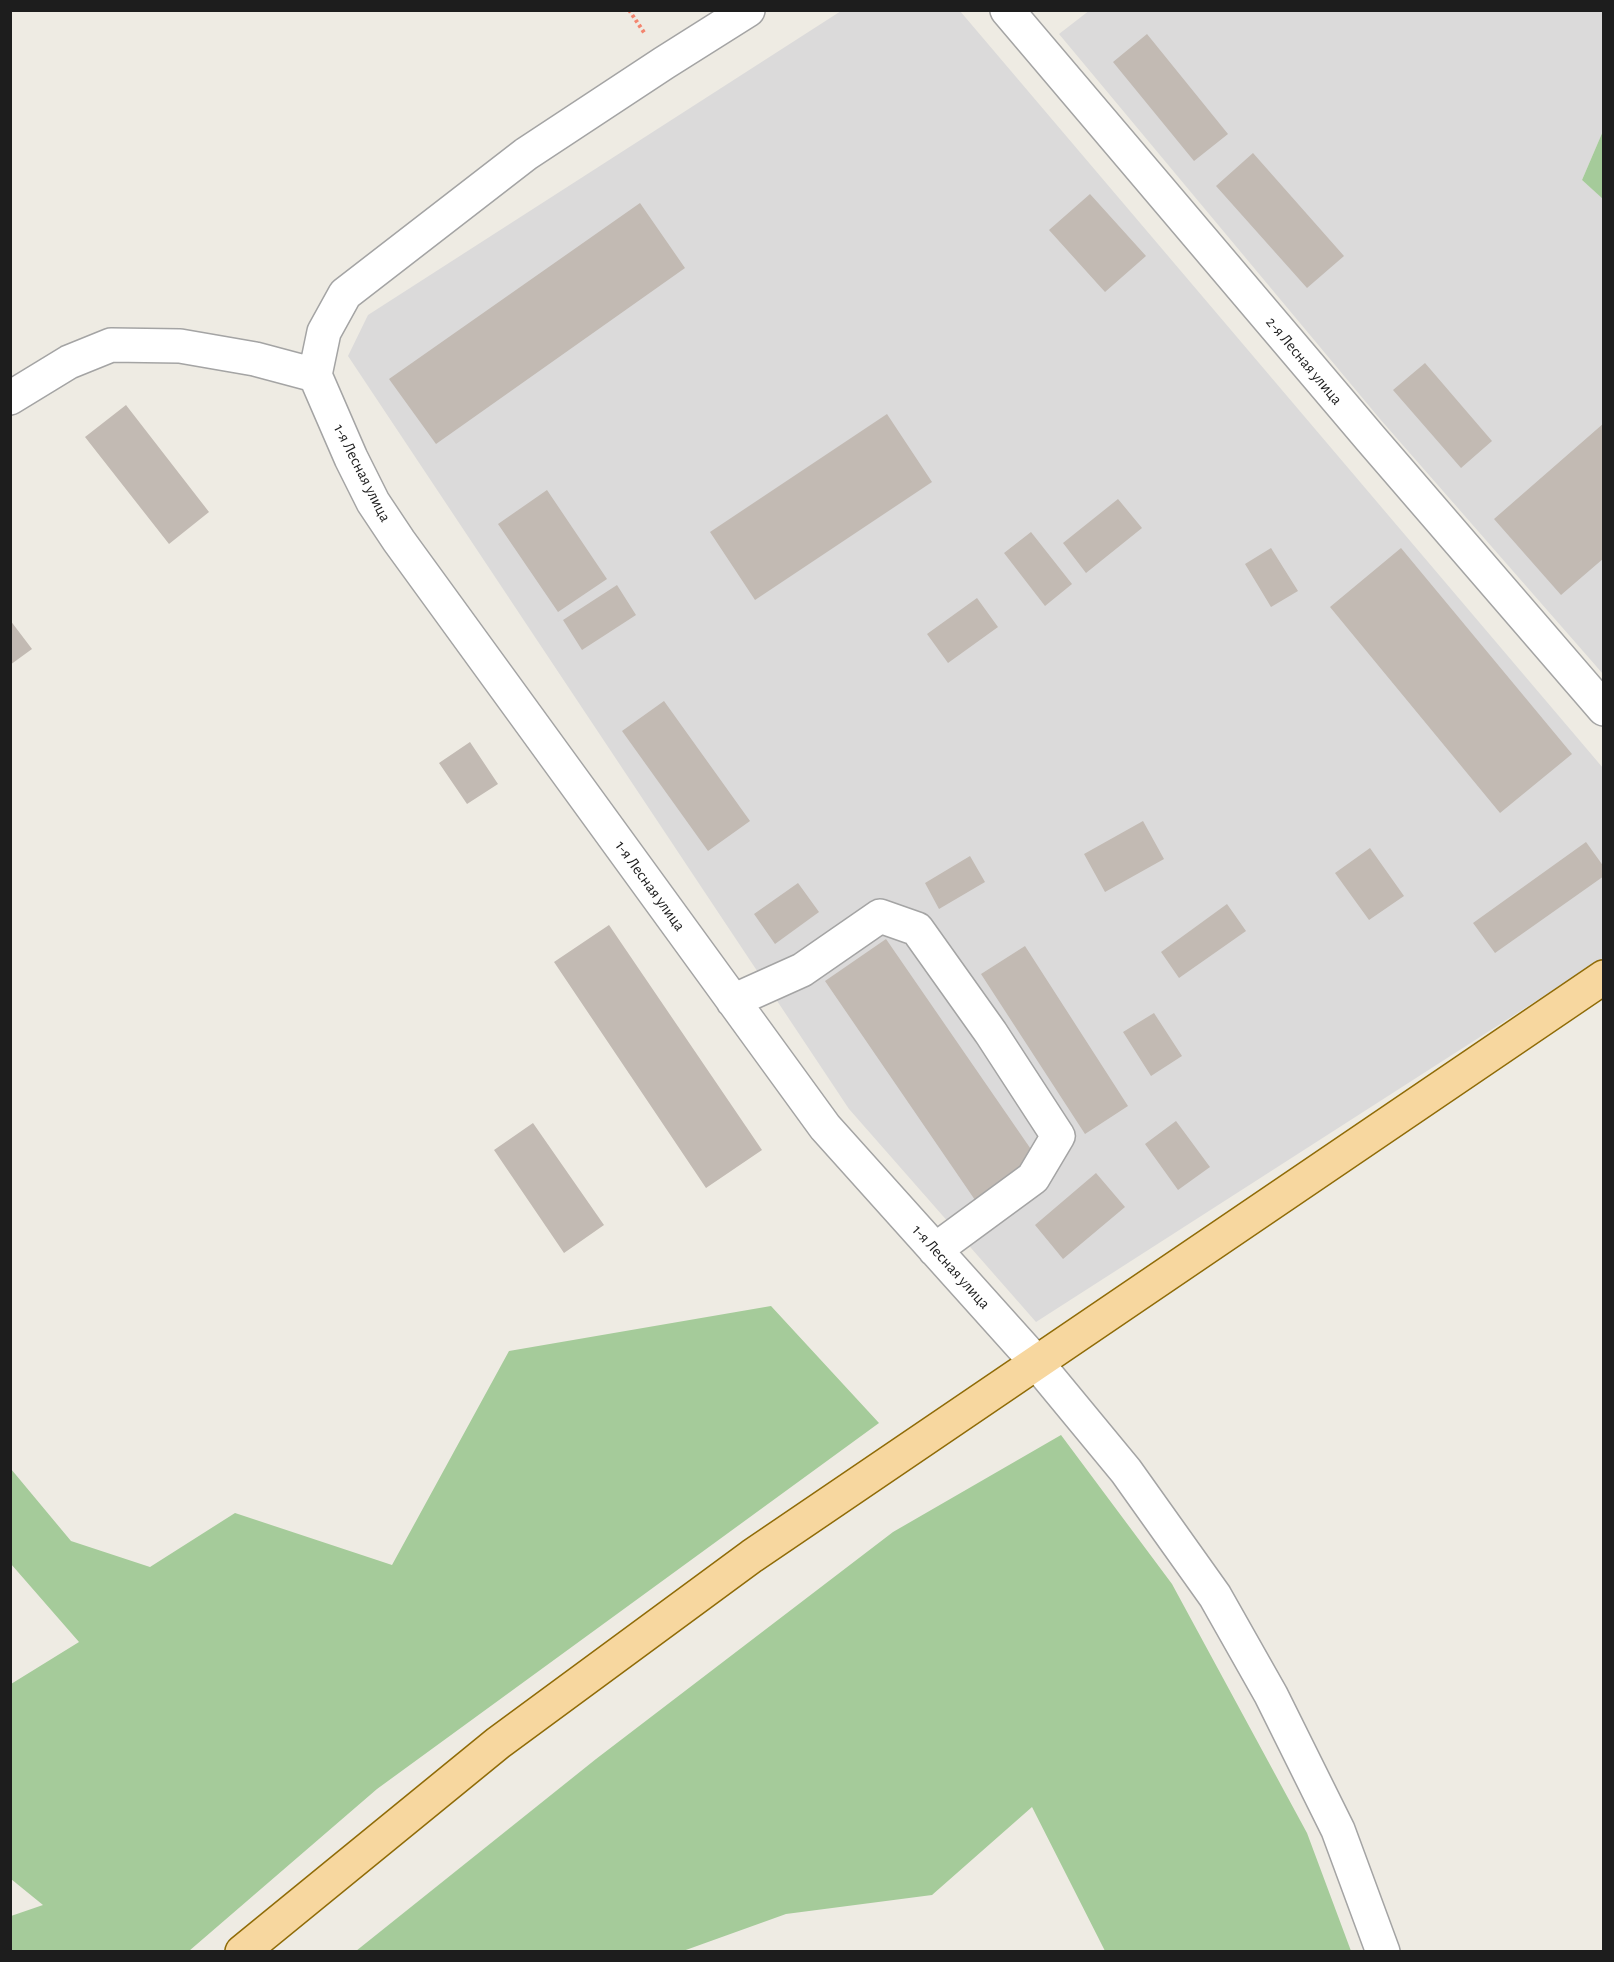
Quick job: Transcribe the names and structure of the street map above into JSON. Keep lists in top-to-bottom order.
{
  "streets": {
    "street": ["2-я Лесная улица", "1-я Лесная улица"]
  }
}
